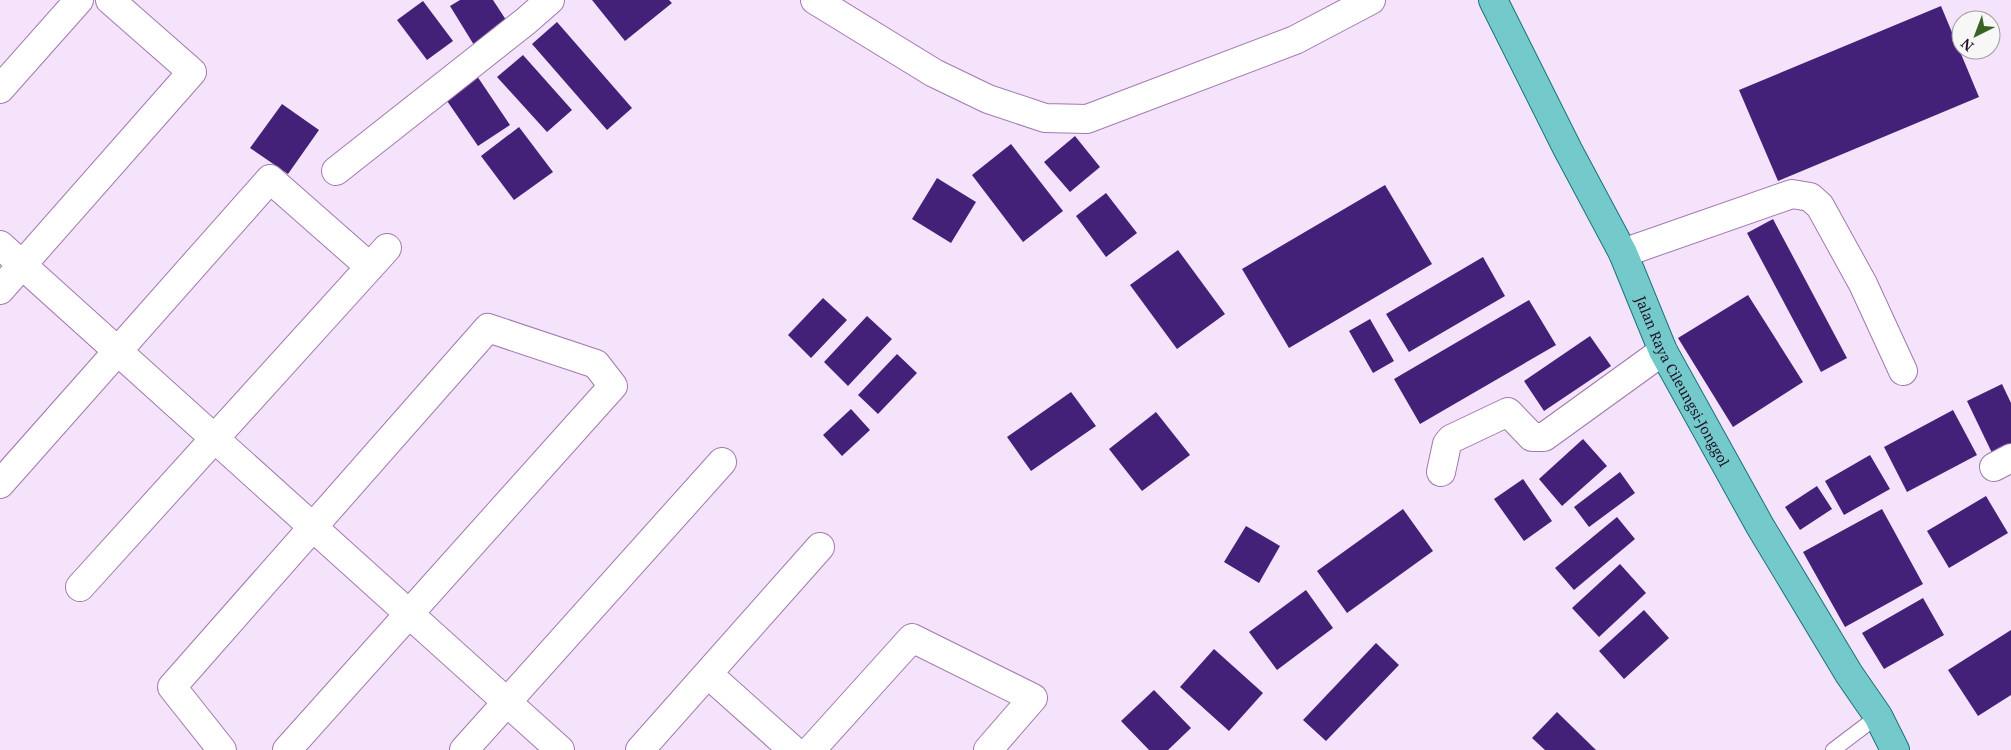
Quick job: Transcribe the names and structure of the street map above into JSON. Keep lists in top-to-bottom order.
{
  "streets": {
    "main road": ["Jalan Raya Cileungsi-Jonggol"]
  },
  "north": "bottom left"
}
